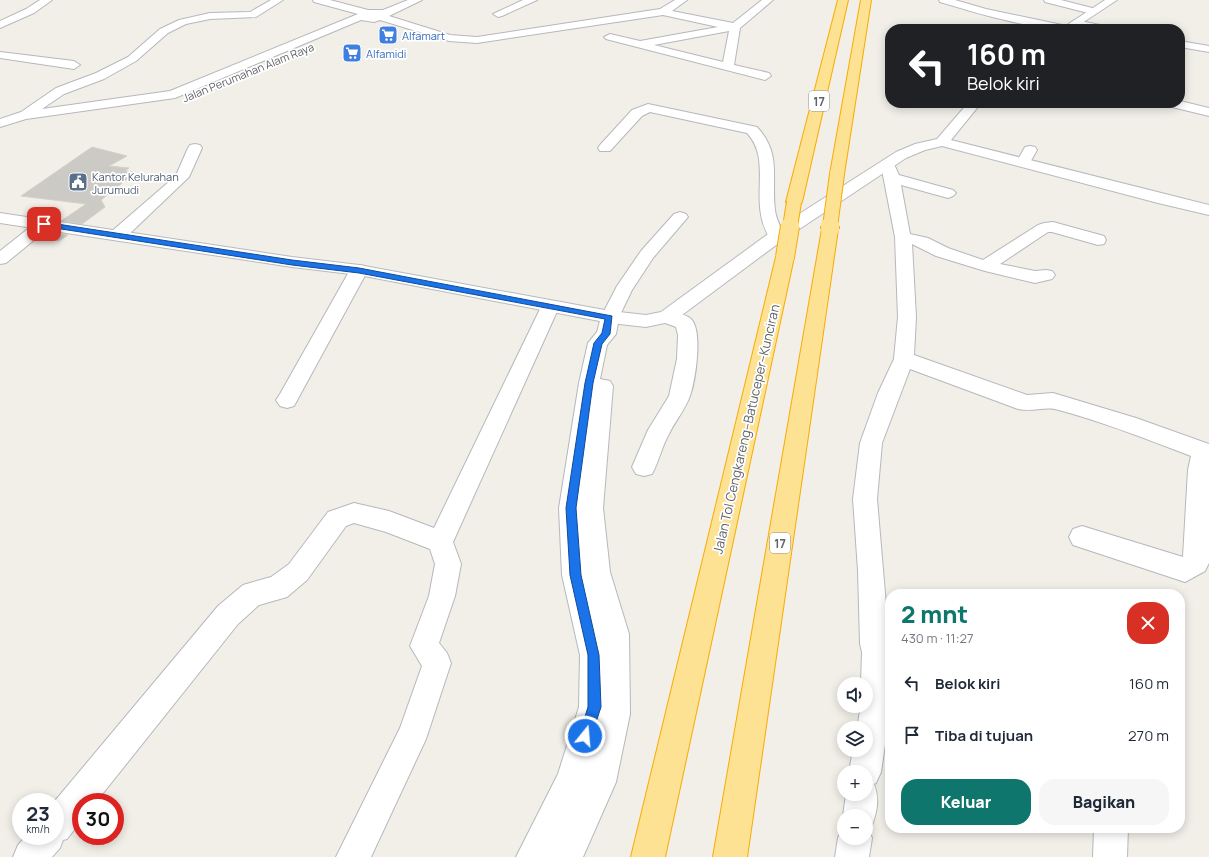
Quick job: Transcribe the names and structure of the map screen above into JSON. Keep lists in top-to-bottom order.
{
  "streets": {
    "highway": ["17", "Jalan Tol Cengkareng–Batuceper–Kunciran"],
    "street": ["Jalan Perumahan Alam Raya"]
  },
  "places": {
    "supermarket": ["Alfamart", "Alfamidi"],
    "public building": ["Kantor Kelurahan Jurumudi"]
  },
  "page": {
    "turn": ["160 m", "Belok kiri"],
    "heading": ["2 mnt", "430 m · 11:27"],
    "list": [
      {
        "name": "Belok kiri",
        "value": "160 m"
      },
      {
        "name": "Tiba di tujuan",
        "value": "270 m"
      }
    ],
    "map_buttons": ["+", "−"],
    "buttons": ["Keluar", "Bagikan"],
    "speed": "23 km/h",
    "limit": "30"
  }
}
